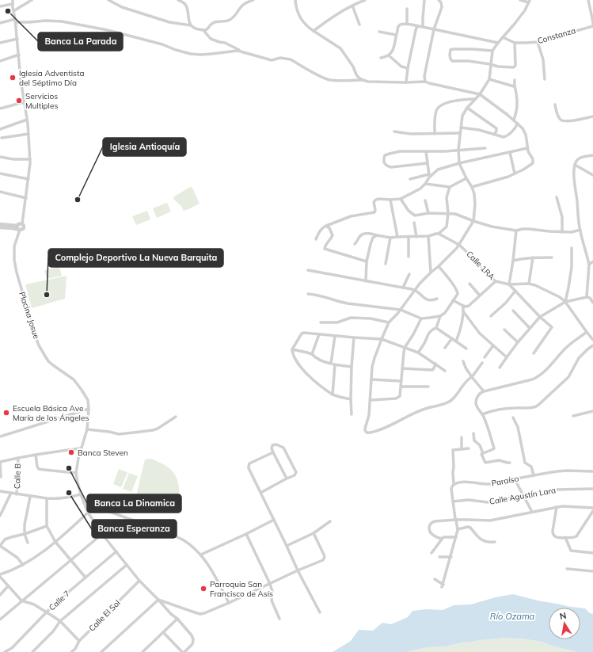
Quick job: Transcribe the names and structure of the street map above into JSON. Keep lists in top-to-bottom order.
{
  "streets": {
    "street": [
      "Constanza",
      "Calle 1RA",
      "Placina Josue",
      "Calle B",
      "Paraíso",
      "Calle Agustín Lara",
      "Calle 7",
      "Calle El Sol"
    ]
  },
  "crossings": [
    ["Placina Josue", "Calle 7"],
    ["Placina Josue", "Calle El Sol"]
  ],
  "water": ["Río Ozama"],
  "places": [
    "Banca La Parada",
    "Iglesia Adventista del Séptimo Día",
    "Servicios Multiples",
    "Iglesia Antioquía",
    "Complejo Deportivo La Nueva Barquita",
    "Escuela Básica Ave María de los Ángeles",
    "Banca Steven",
    "Banca La Dinamica",
    "Banca Esperanza",
    "Parroquia San Francisco de Asís"
  ],
  "north": "top"
}
